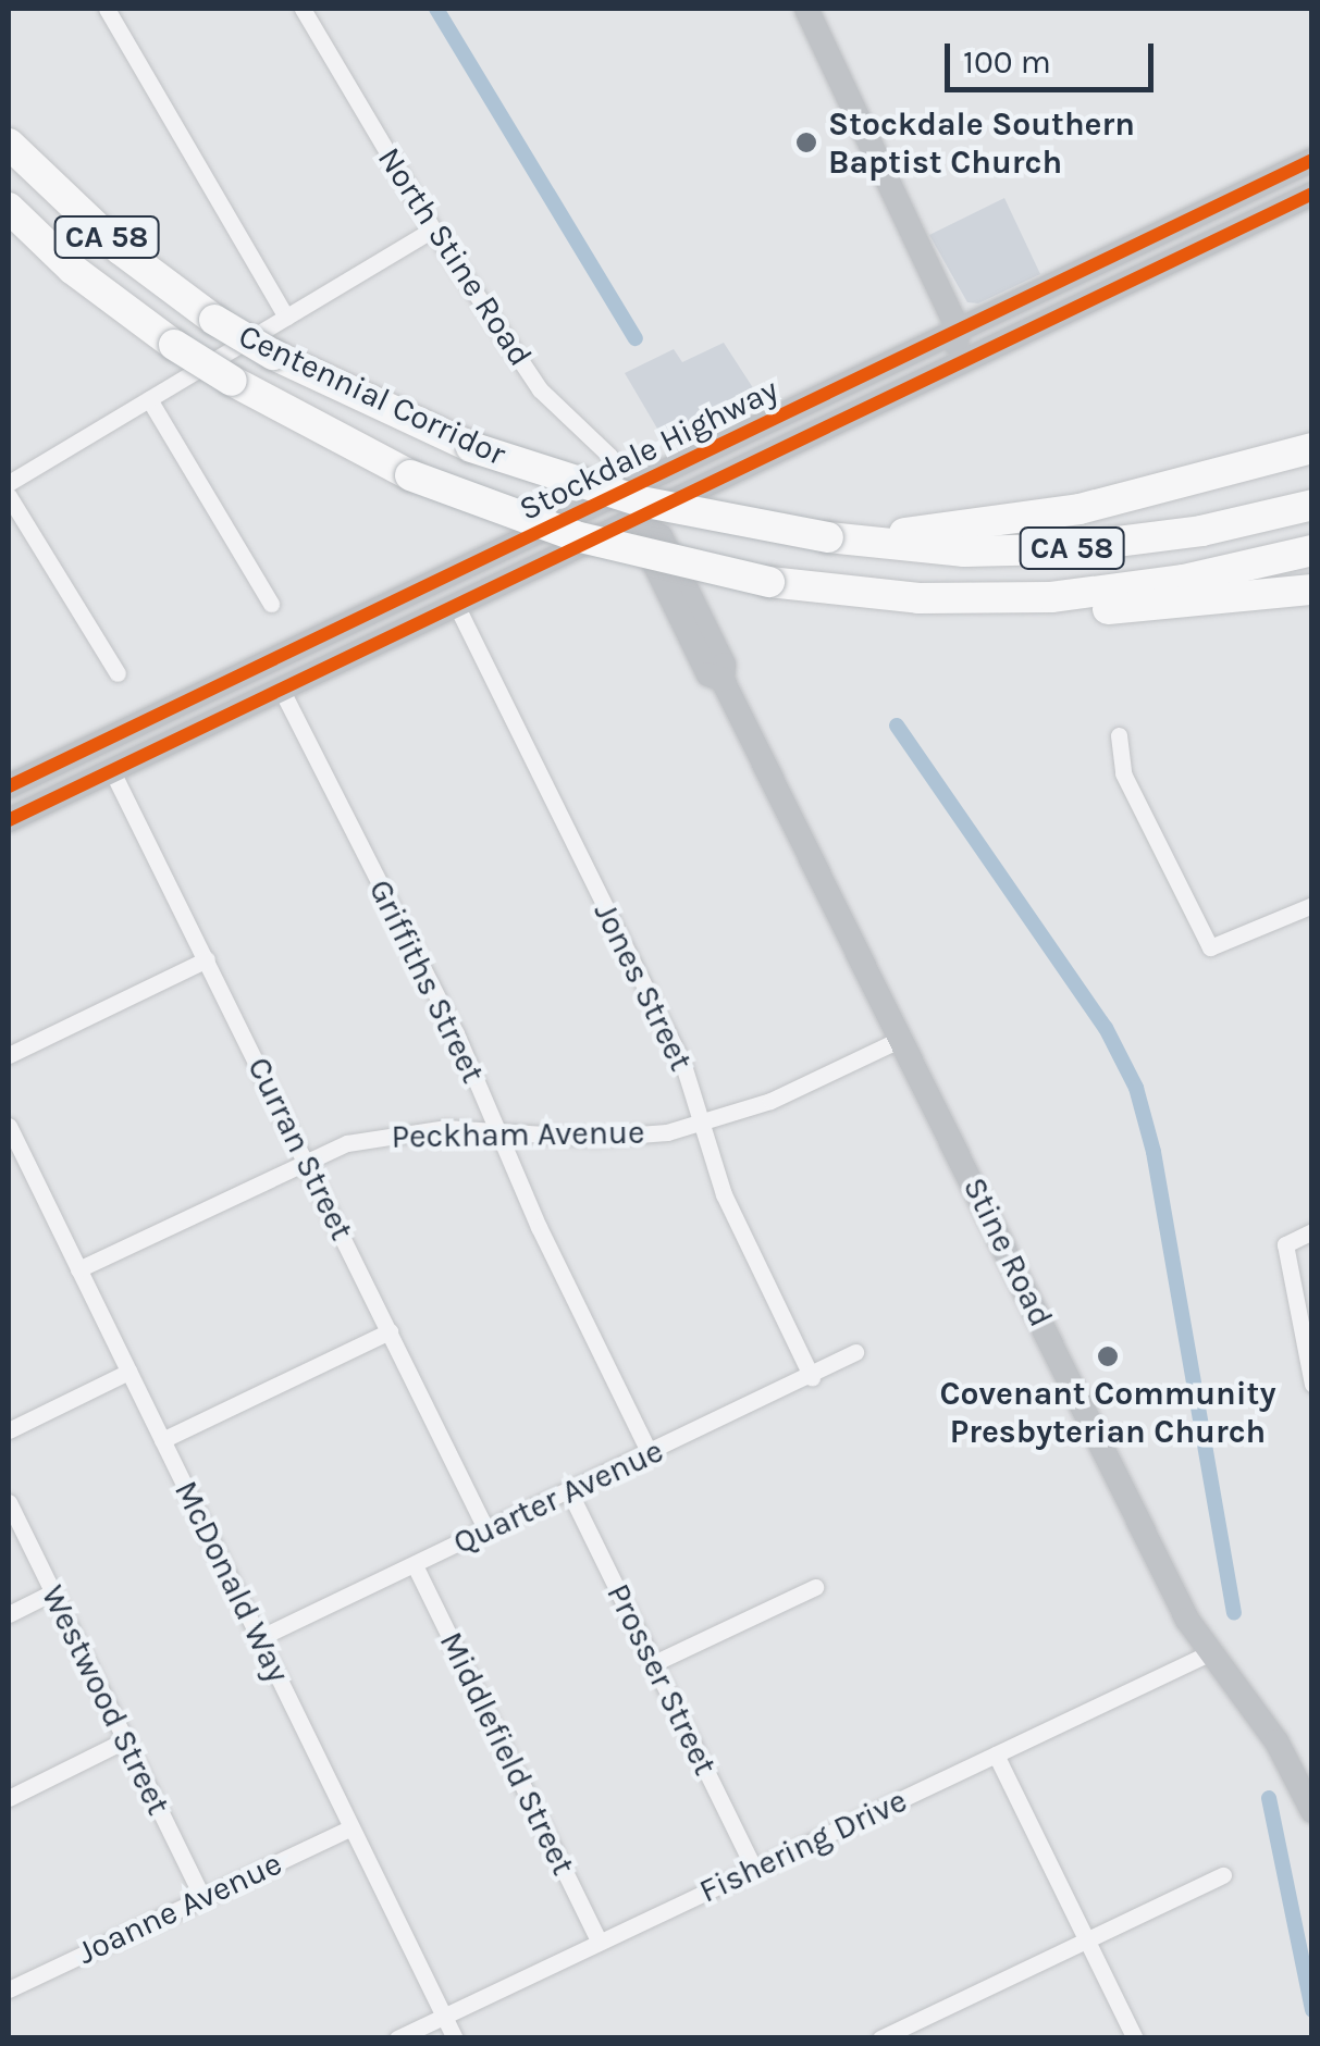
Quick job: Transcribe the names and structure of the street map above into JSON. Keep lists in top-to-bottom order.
{
  "streets": {
    "highway": ["CA 58", "Centennial Corridor"],
    "main road": ["Stockdale Highway", "Stine Road"],
    "street": [
      "North Stine Road",
      "Griffiths Street",
      "Jones Street",
      "Peckham Avenue",
      "Curran Street",
      "Quarter Avenue",
      "McDonald Way",
      "Prosser Street",
      "Westwood Street",
      "Middlefield Street",
      "Fishering Drive",
      "Joanne Avenue"
    ]
  },
  "crossings": [
    ["North Stine Road", "Stockdale Highway"],
    ["North Stine Road", "Stine Road"],
    ["Stockdale Highway", "Griffiths Street"],
    ["Stockdale Highway", "Jones Street"],
    ["Stockdale Highway", "Curran Street"],
    ["Stockdale Highway", "Stine Road"],
    ["Griffiths Street", "Peckham Avenue"],
    ["Griffiths Street", "Quarter Avenue"],
    ["Jones Street", "Peckham Avenue"],
    ["Jones Street", "Quarter Avenue"],
    ["Peckham Avenue", "Curran Street"],
    ["Peckham Avenue", "Stine Road"],
    ["Peckham Avenue", "McDonald Way"],
    ["Curran Street", "Quarter Avenue"],
    ["Stine Road", "Fishering Drive"],
    ["Quarter Avenue", "McDonald Way"],
    ["Quarter Avenue", "Prosser Street"],
    ["Quarter Avenue", "Middlefield Street"],
    ["McDonald Way", "Fishering Drive"],
    ["McDonald Way", "Joanne Avenue"],
    ["Prosser Street", "Fishering Drive"],
    ["Westwood Street", "Joanne Avenue"],
    ["Middlefield Street", "Fishering Drive"]
  ],
  "places": ["Stockdale Southern Baptist Church", "Covenant Community Presbyterian Church"],
  "scale_bar": "100 m"
}
